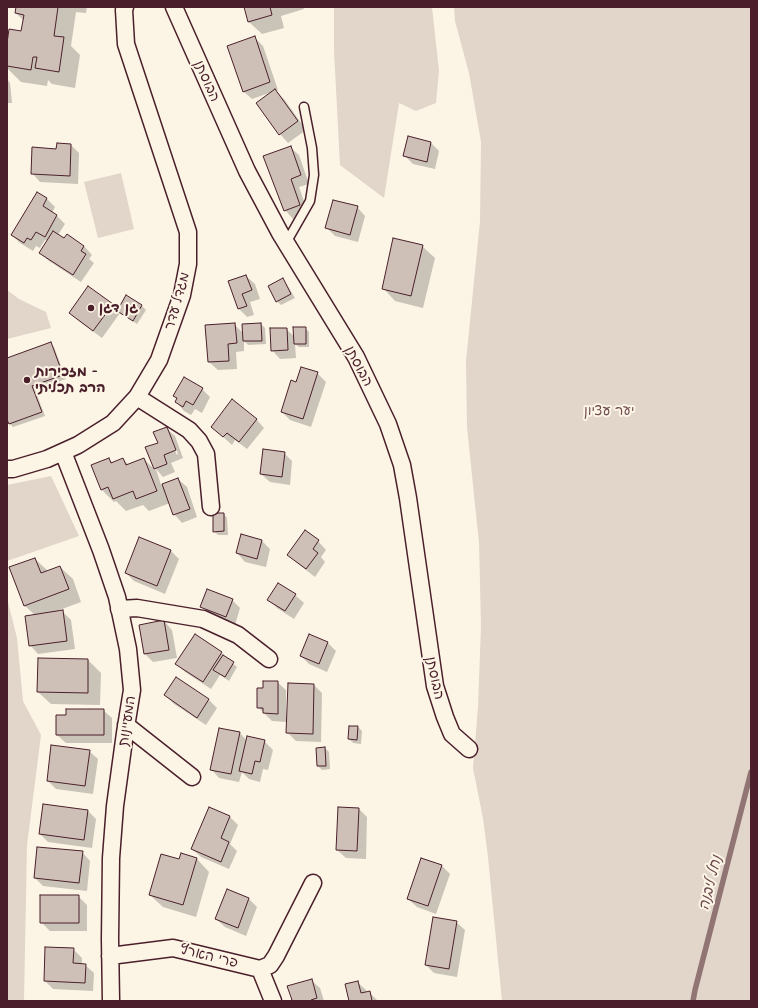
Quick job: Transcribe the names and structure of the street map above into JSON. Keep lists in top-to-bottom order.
{
  "streets": {
    "street": [
      "הבוסתן",
      "מגדל עדר",
      "המעיינות",
      "פרי הארץ"
    ]
  },
  "crossings": [
    ["מגדל עדר", "המעיינות"],
    ["המעיינות", "פרי הארץ"]
  ],
  "water": ["נחל ליבנה"],
  "parks": ["יער עציון"],
  "places": ["גן דגן", "מזכירות - הרב תכליתי"]
}
